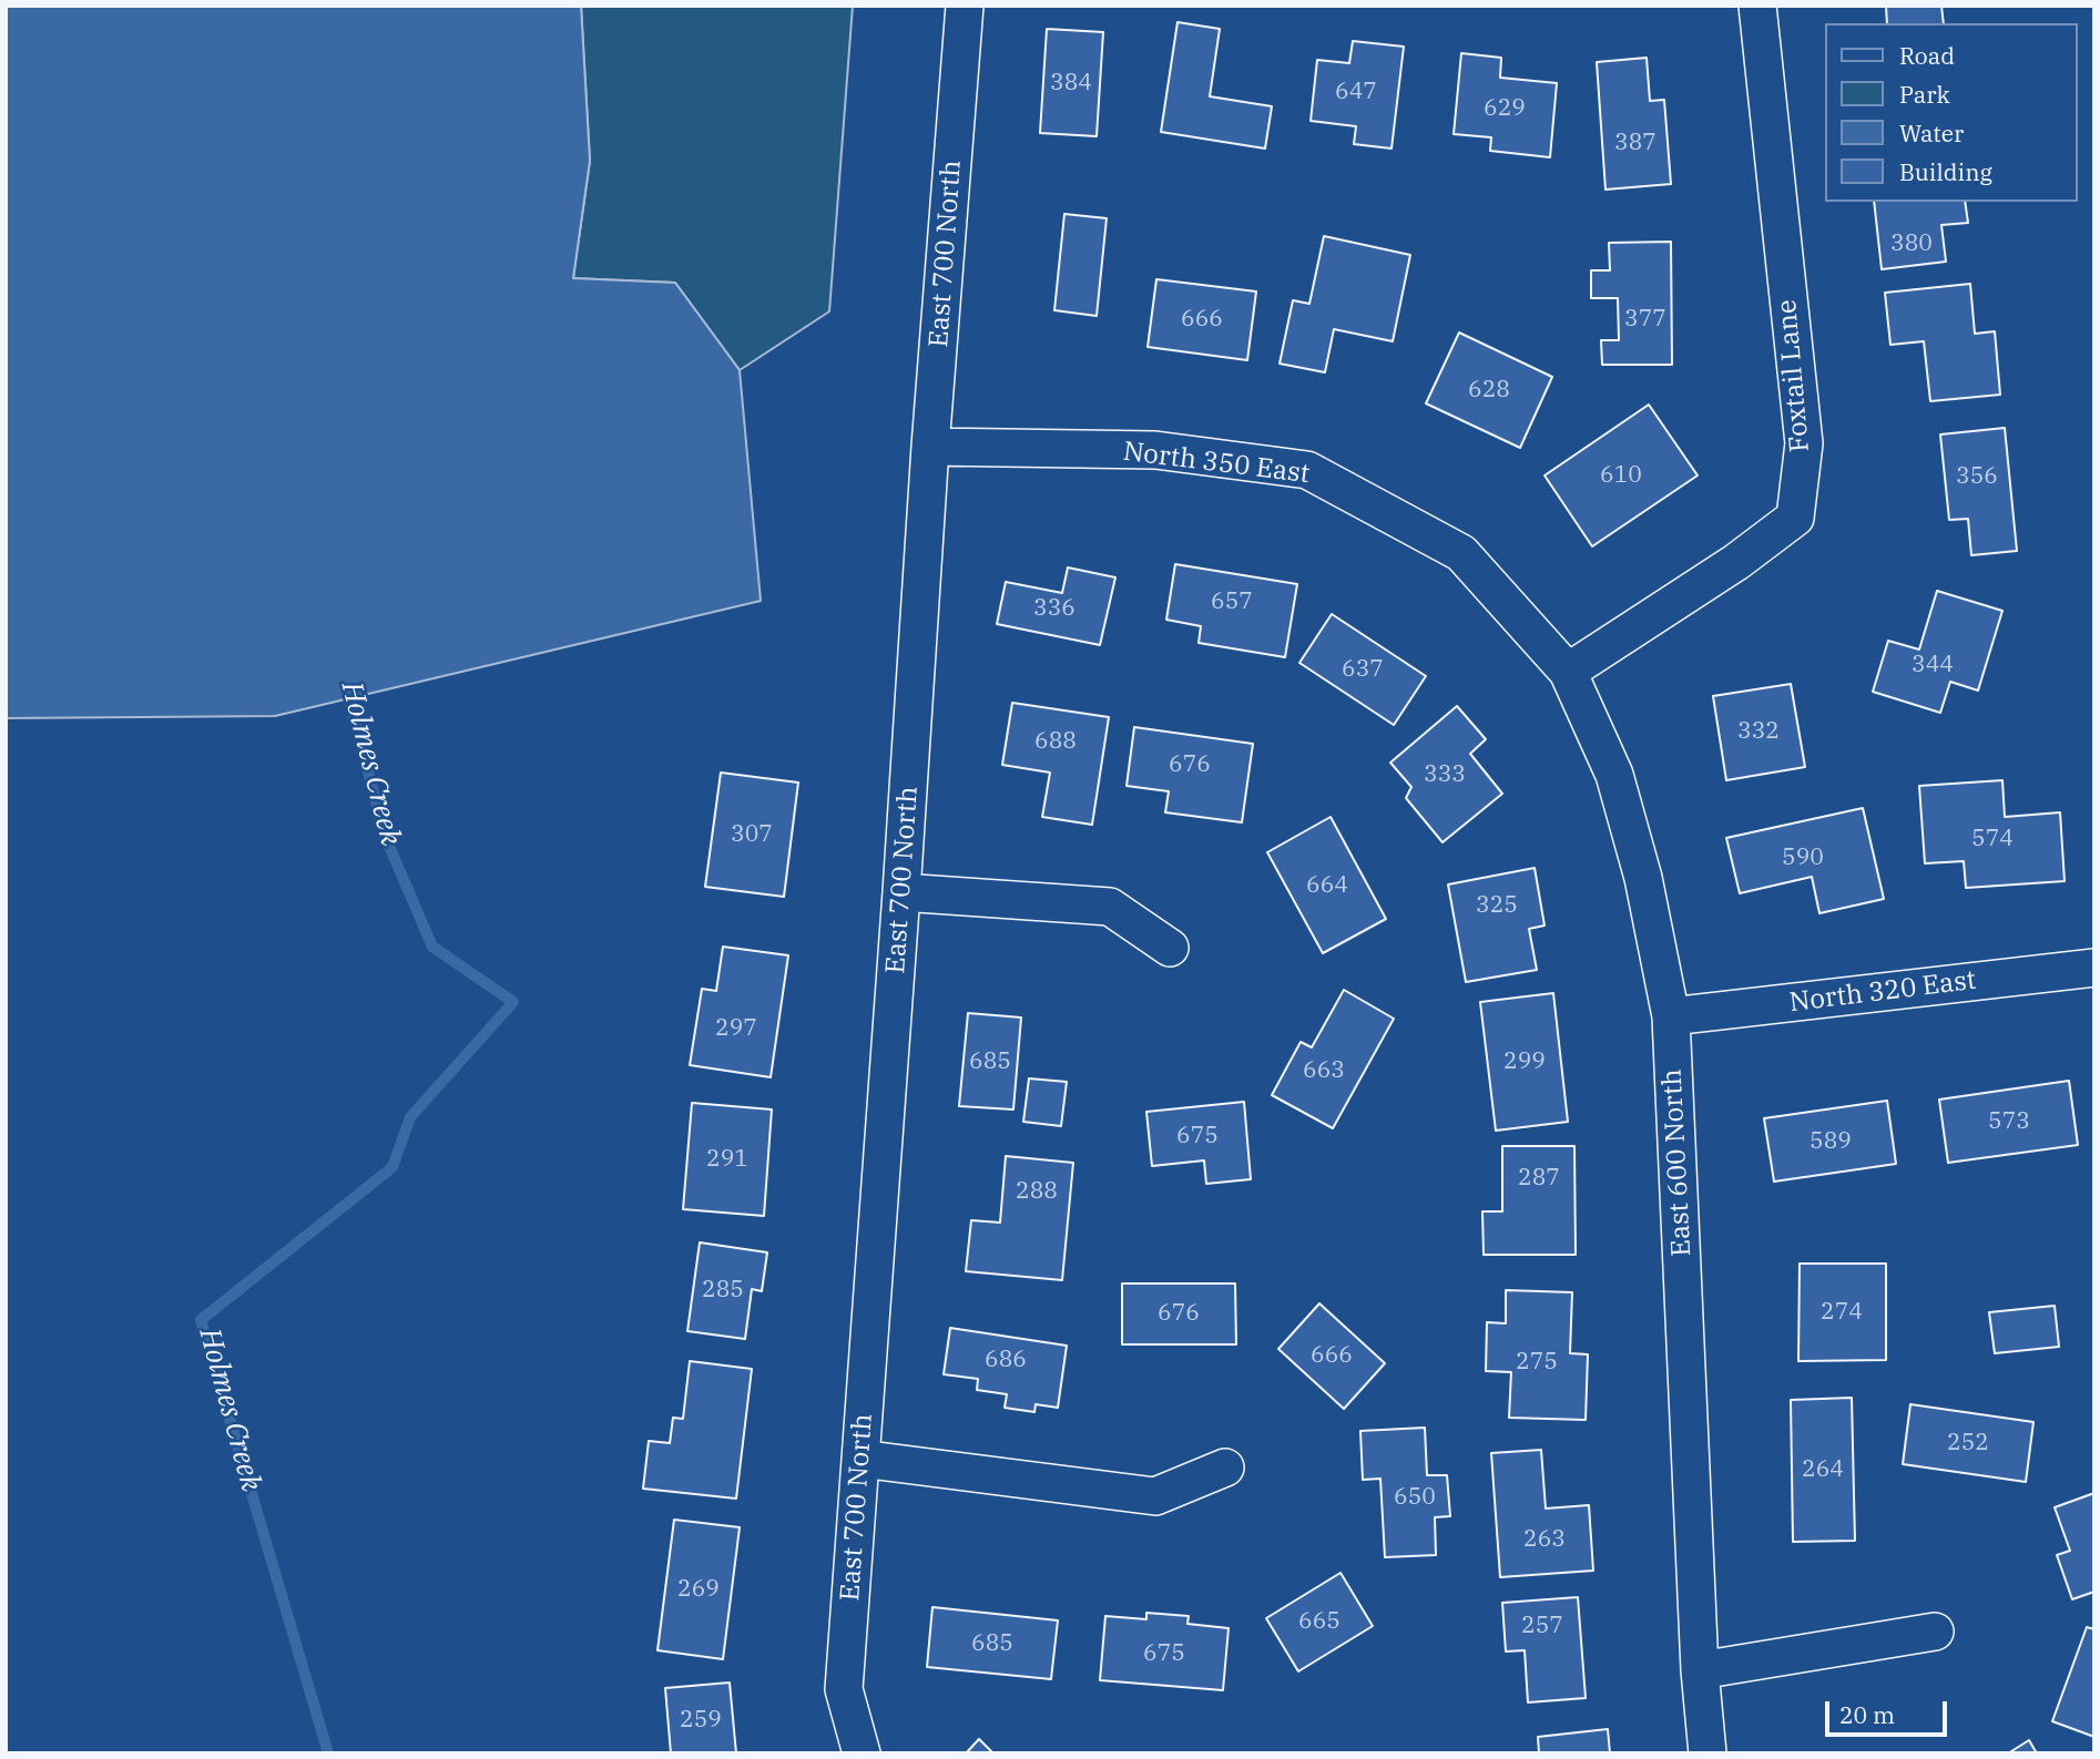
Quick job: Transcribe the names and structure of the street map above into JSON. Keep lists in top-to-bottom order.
{
  "streets": {
    "street": [
      "East 700 North",
      "Foxtail Lane",
      "North 350 East",
      "North 320 East",
      "East 600 North"
    ]
  },
  "crossings": [
    ["East 700 North", "North 350 East"],
    ["Foxtail Lane", "North 350 East"],
    ["Foxtail Lane", "East 600 North"],
    ["North 350 East", "East 600 North"],
    ["North 320 East", "East 600 North"]
  ],
  "water": ["Holmes Creek"],
  "house_numbers": [
    "384",
    "647",
    "629",
    "387",
    "380",
    "666",
    "377",
    "628",
    "610",
    "356",
    "657",
    "336",
    "344",
    "637",
    "332",
    "688",
    "676",
    "333",
    "307",
    "574",
    "590",
    "664",
    "325",
    "297",
    "685",
    "299",
    "663",
    "573",
    "675",
    "589",
    "291",
    "287",
    "288",
    "285",
    "274",
    "676",
    "666",
    "686",
    "275",
    "252",
    "264",
    "650",
    "263",
    "269",
    "665",
    "257",
    "685",
    "675",
    "259"
  ],
  "legend": [
    "Road",
    "Park",
    "Water",
    "Building"
  ],
  "scale_bar": "20 m"
}
